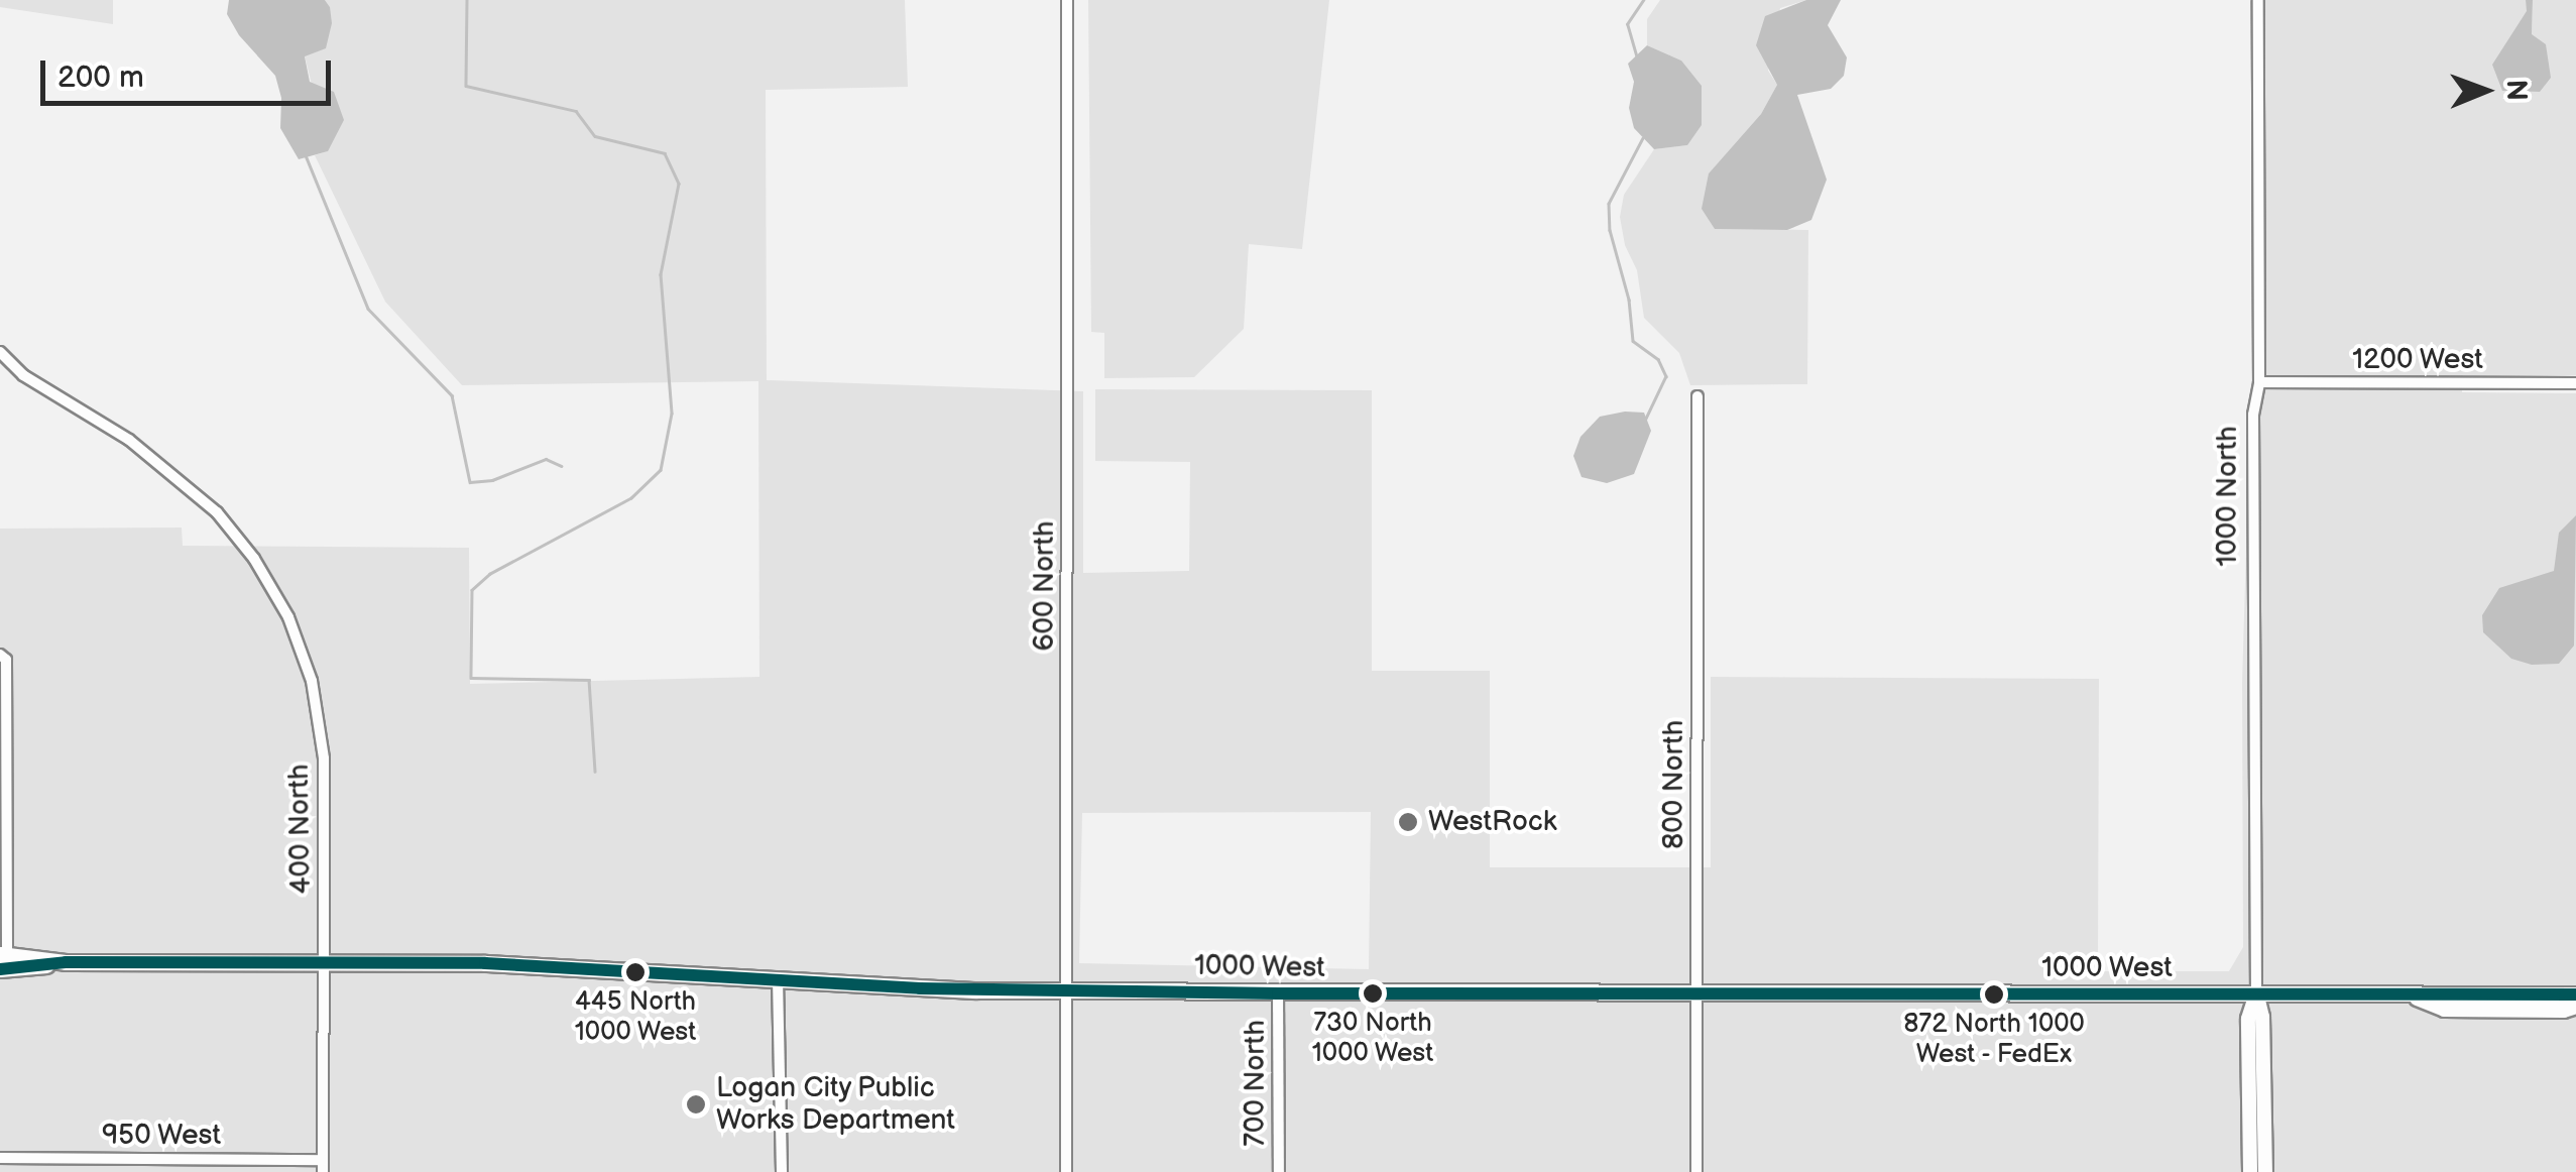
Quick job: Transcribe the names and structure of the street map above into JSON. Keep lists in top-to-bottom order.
{
  "streets": {
    "main road": ["1000 West"],
    "street": [
      "1200 West",
      "1000 North",
      "600 North",
      "800 North",
      "400 North",
      "700 North",
      "950 West"
    ]
  },
  "crossings": [
    ["1200 West", "1000 North"],
    ["1000 North", "1000 West"],
    ["600 North", "1000 West"],
    ["800 North", "1000 West"],
    ["400 North", "1000 West"],
    ["400 North", "950 West"],
    ["1000 West", "700 North"]
  ],
  "places": [
    "WestRock",
    "445 North 1000 West",
    "730 North 1000 West",
    "872 North 1000 West - FedEx",
    "Logan City Public Works Department"
  ],
  "scale_bar": "200 m",
  "north": "right"
}
